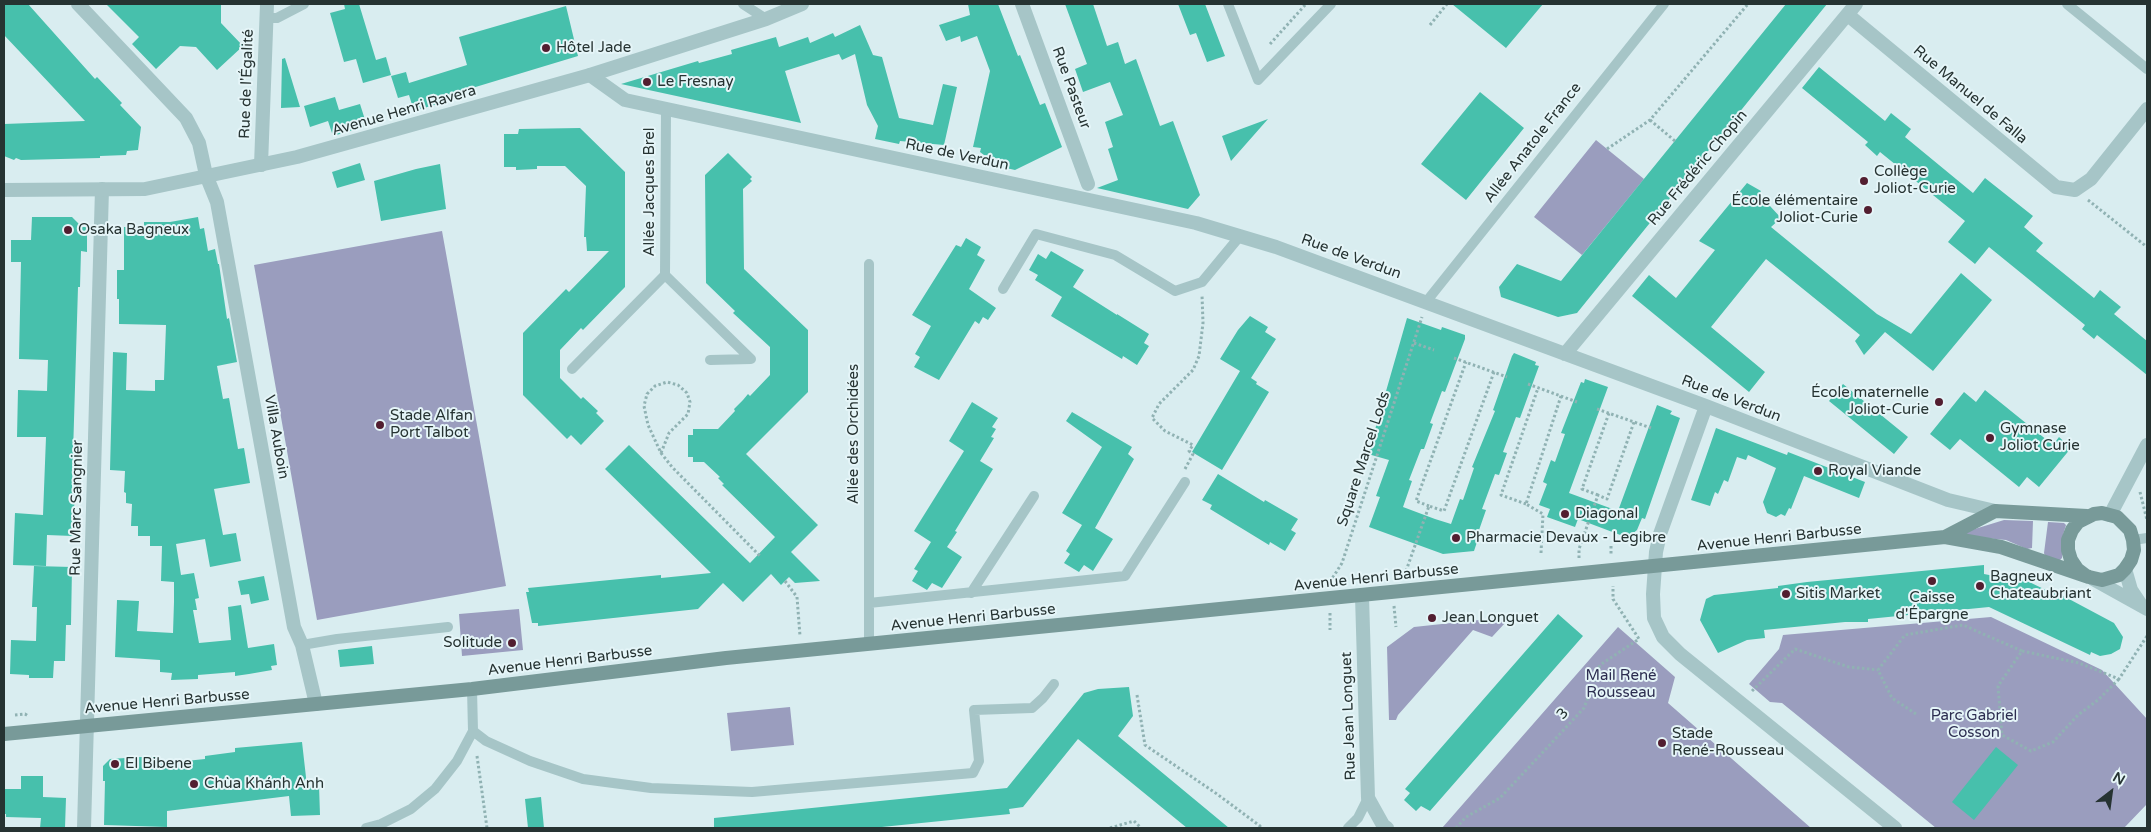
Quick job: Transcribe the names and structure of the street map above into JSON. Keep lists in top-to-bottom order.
{
  "streets": {
    "main road": ["Rue de Verdun", "Avenue Henri Barbusse"],
    "street": [
      "Rue de l'Égalité",
      "Rue Pasteur",
      "Rue Manuel de Falla",
      "Avenue Henri Ravera",
      "Rue Frédéric Chopin",
      "Villa Auboin",
      "Rue Marc Sangnier",
      "Rue Jean Longuet"
    ],
    "lane": ["Allée Anatole France", "Allée Jacques Brel", "Allée des Orchidées"],
    "path": ["Square Marcel Lods", "3"]
  },
  "crossings": [
    ["Rue de l'Égalité", "Avenue Henri Ravera"],
    ["Rue Manuel de Falla", "Rue Frédéric Chopin"],
    ["Avenue Henri Ravera", "Rue de Verdun"],
    ["Avenue Henri Ravera", "Villa Auboin"],
    ["Avenue Henri Ravera", "Rue Marc Sangnier"],
    ["Allée Anatole France", "Rue de Verdun"],
    ["Allée Anatole France", "Square Marcel Lods"],
    ["Rue de Verdun", "Rue Frédéric Chopin"],
    ["Rue de Verdun", "Allée Jacques Brel"],
    ["Rue de Verdun", "Square Marcel Lods"],
    ["Rue de Verdun", "Avenue Henri Barbusse"],
    ["Allée des Orchidées", "Avenue Henri Barbusse"],
    ["Villa Auboin", "Avenue Henri Barbusse"],
    ["Rue Marc Sangnier", "Avenue Henri Barbusse"],
    ["Avenue Henri Barbusse", "Rue Jean Longuet"]
  ],
  "parks": ["Mail René Rousseau", "Parc Gabriel Cosson"],
  "places": [
    "Hôtel Jade",
    "Le Fresnay",
    "Collège Joliot-Curie",
    "École élémentaire Joliot-Curie",
    "Osaka Bagneux",
    "École maternelle Joliot-Curie",
    "Stade Alfan Port Talbot",
    "Gymnase Joliot Curie",
    "Royal Viande",
    "Diagonal",
    "Pharmacie Devaux - Legibre",
    "Caisse d'Épargne",
    "Bagneux Chateaubriant",
    "Sitis Market",
    "Jean Longuet",
    "Solitude",
    "Stade René-Rousseau",
    "El Bibene",
    "Chùa Khánh Anh"
  ],
  "north": "top right"
}
